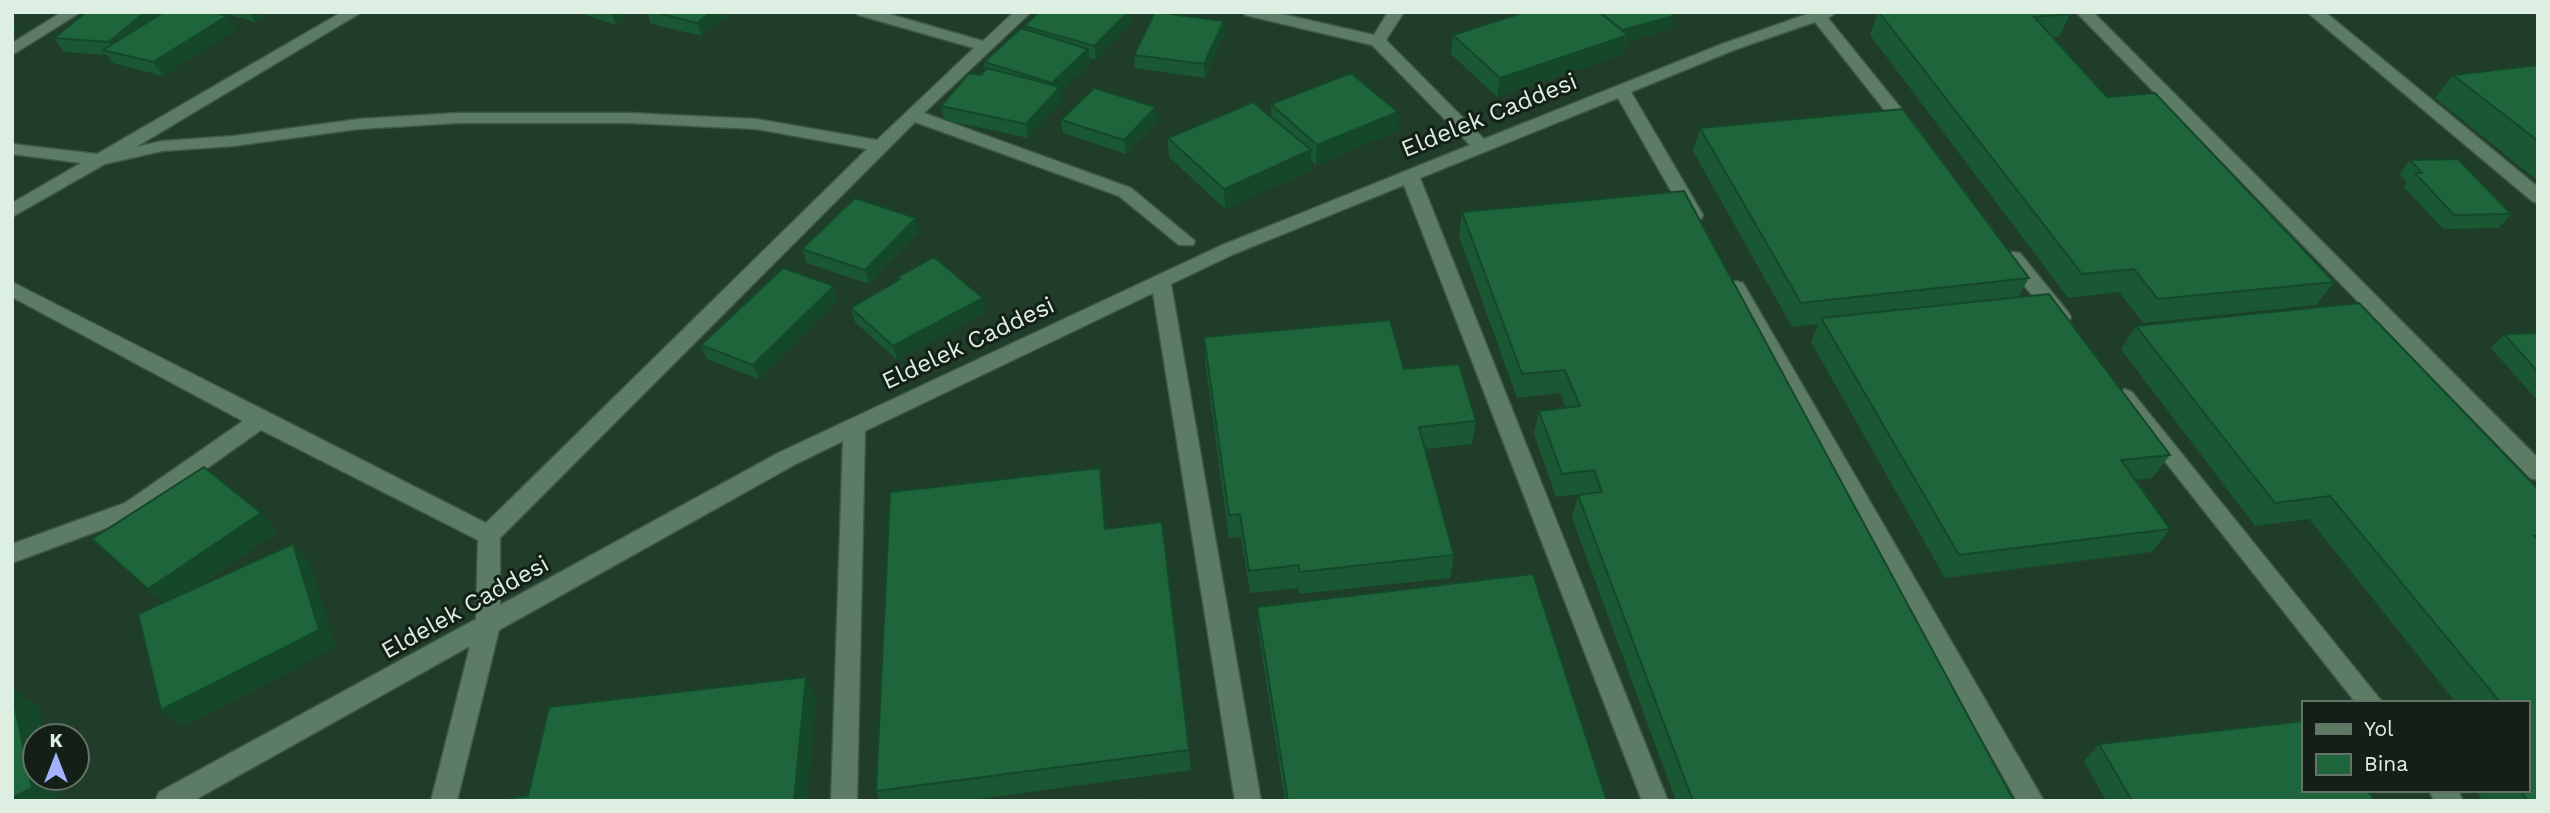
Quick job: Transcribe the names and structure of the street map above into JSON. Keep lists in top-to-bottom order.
{
  "streets": {
    "street": ["Eldelek Caddesi"]
  },
  "legend": ["Yol", "Bina"],
  "north": "top"
}
